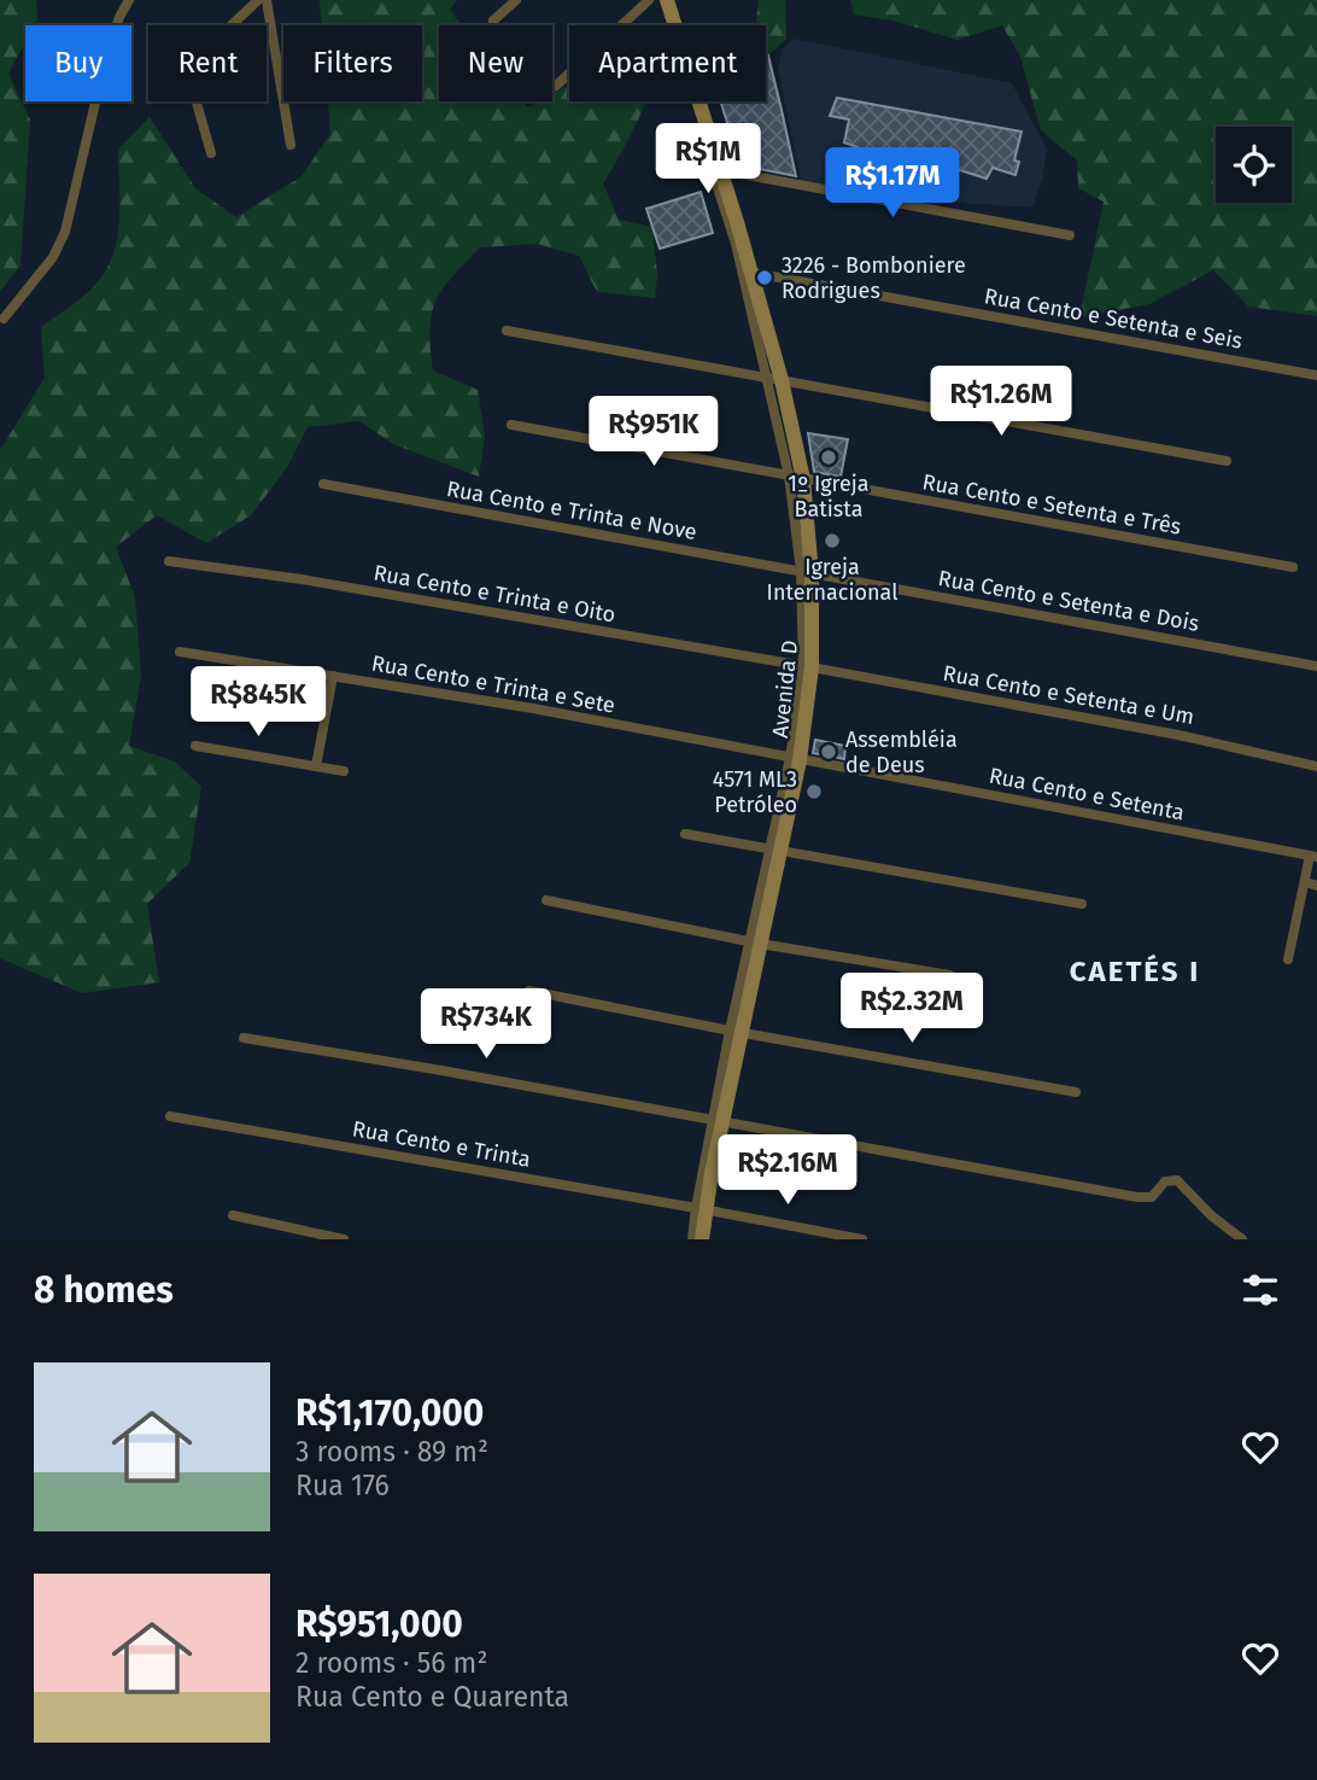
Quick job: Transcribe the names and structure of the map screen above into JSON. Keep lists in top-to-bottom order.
{
  "streets": {
    "street": [
      "Rua Cento e Setenta e Seis",
      "Rua Cento e Setenta e Três",
      "Rua Cento e Trinta e Nove",
      "Rua Cento e Trinta e Oito",
      "Rua Cento e Setenta e Dois",
      "Rua Cento e Trinta e Sete",
      "Avenida D",
      "Rua Cento e Setenta e Um",
      "Rua Cento e Setenta",
      "Rua Cento e Trinta"
    ]
  },
  "crossings": [
    ["Rua Cento e Setenta e Seis", "Avenida D"],
    ["Rua Cento e Setenta e Três", "Avenida D"],
    ["Rua Cento e Trinta e Nove", "Rua Cento e Setenta e Dois"],
    ["Rua Cento e Trinta e Nove", "Avenida D"],
    ["Rua Cento e Trinta e Oito", "Avenida D"],
    ["Rua Cento e Trinta e Oito", "Rua Cento e Setenta e Um"],
    ["Rua Cento e Setenta e Dois", "Avenida D"],
    ["Rua Cento e Trinta e Sete", "Avenida D"],
    ["Rua Cento e Trinta e Sete", "Rua Cento e Setenta"],
    ["Avenida D", "Rua Cento e Setenta e Um"],
    ["Avenida D", "Rua Cento e Setenta"],
    ["Avenida D", "Rua Cento e Trinta"]
  ],
  "districts": ["CAETÉS I"],
  "places": [
    "3226 - Bomboniere Rodrigues",
    "1º Igreja Batista",
    "Igreja Internacional",
    "Assembléia de Deus",
    "4571 ML3 Petróleo"
  ],
  "page": {
    "chip": [
      "Buy",
      "Rent",
      "Filters",
      "New",
      "Apartment"
    ],
    "price": [
      "R$1M",
      "R$1.17M",
      "R$1.26M",
      "R$951K",
      "R$845K",
      "R$2.32M",
      "R$734K",
      "R$2.16M"
    ],
    "heading": "8 homes",
    "list": [
      {
        "name": "R$1,170,000",
        "note": "3 rooms · 89 m² · Rua 176"
      },
      {
        "name": "R$951,000",
        "note": "2 rooms · 56 m² · Rua Cento e Quarenta"
      }
    ]
  }
}
